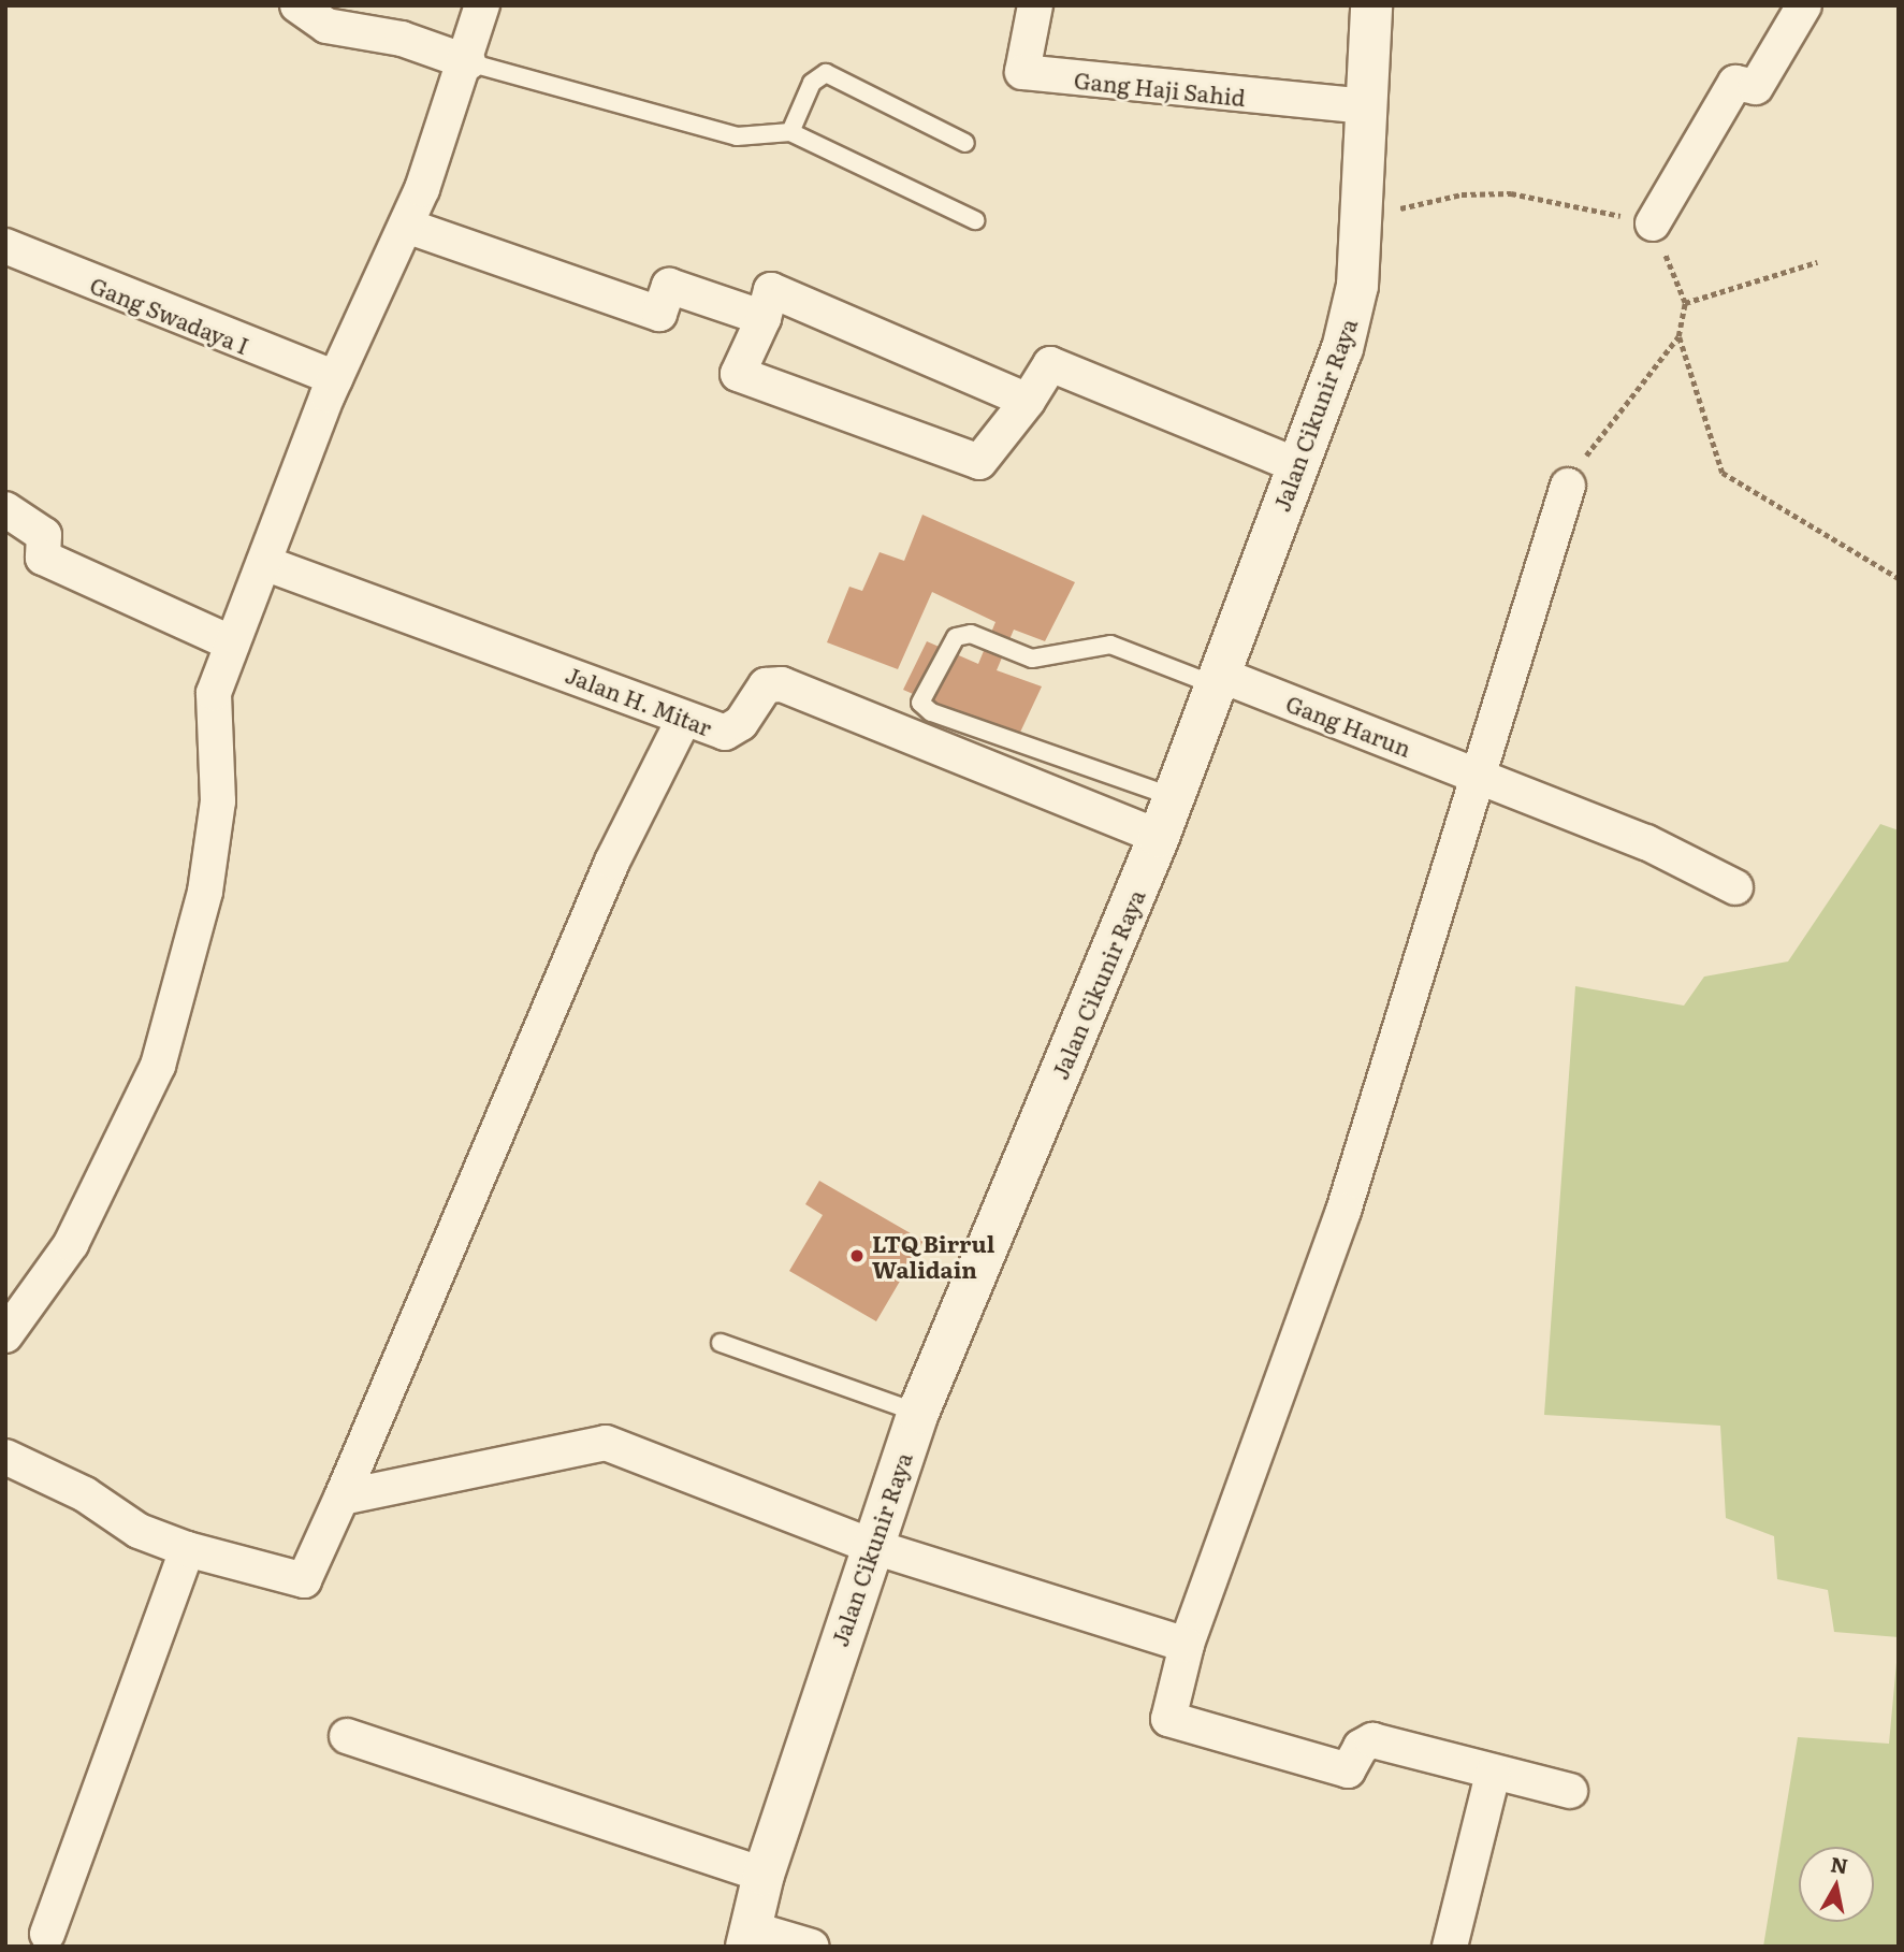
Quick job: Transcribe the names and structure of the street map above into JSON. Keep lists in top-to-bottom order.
{
  "streets": {
    "street": [
      "Gang Haji Sahid",
      "Gang Swadaya I",
      "Jalan Cikunir Raya",
      "Jalan H. Mitar",
      "Gang Harun"
    ]
  },
  "crossings": [
    ["Gang Haji Sahid", "Jalan Cikunir Raya"],
    ["Jalan Cikunir Raya", "Jalan H. Mitar"],
    ["Jalan Cikunir Raya", "Gang Harun"]
  ],
  "places": ["LTQ Birrul Walidain"],
  "north": "top"
}
